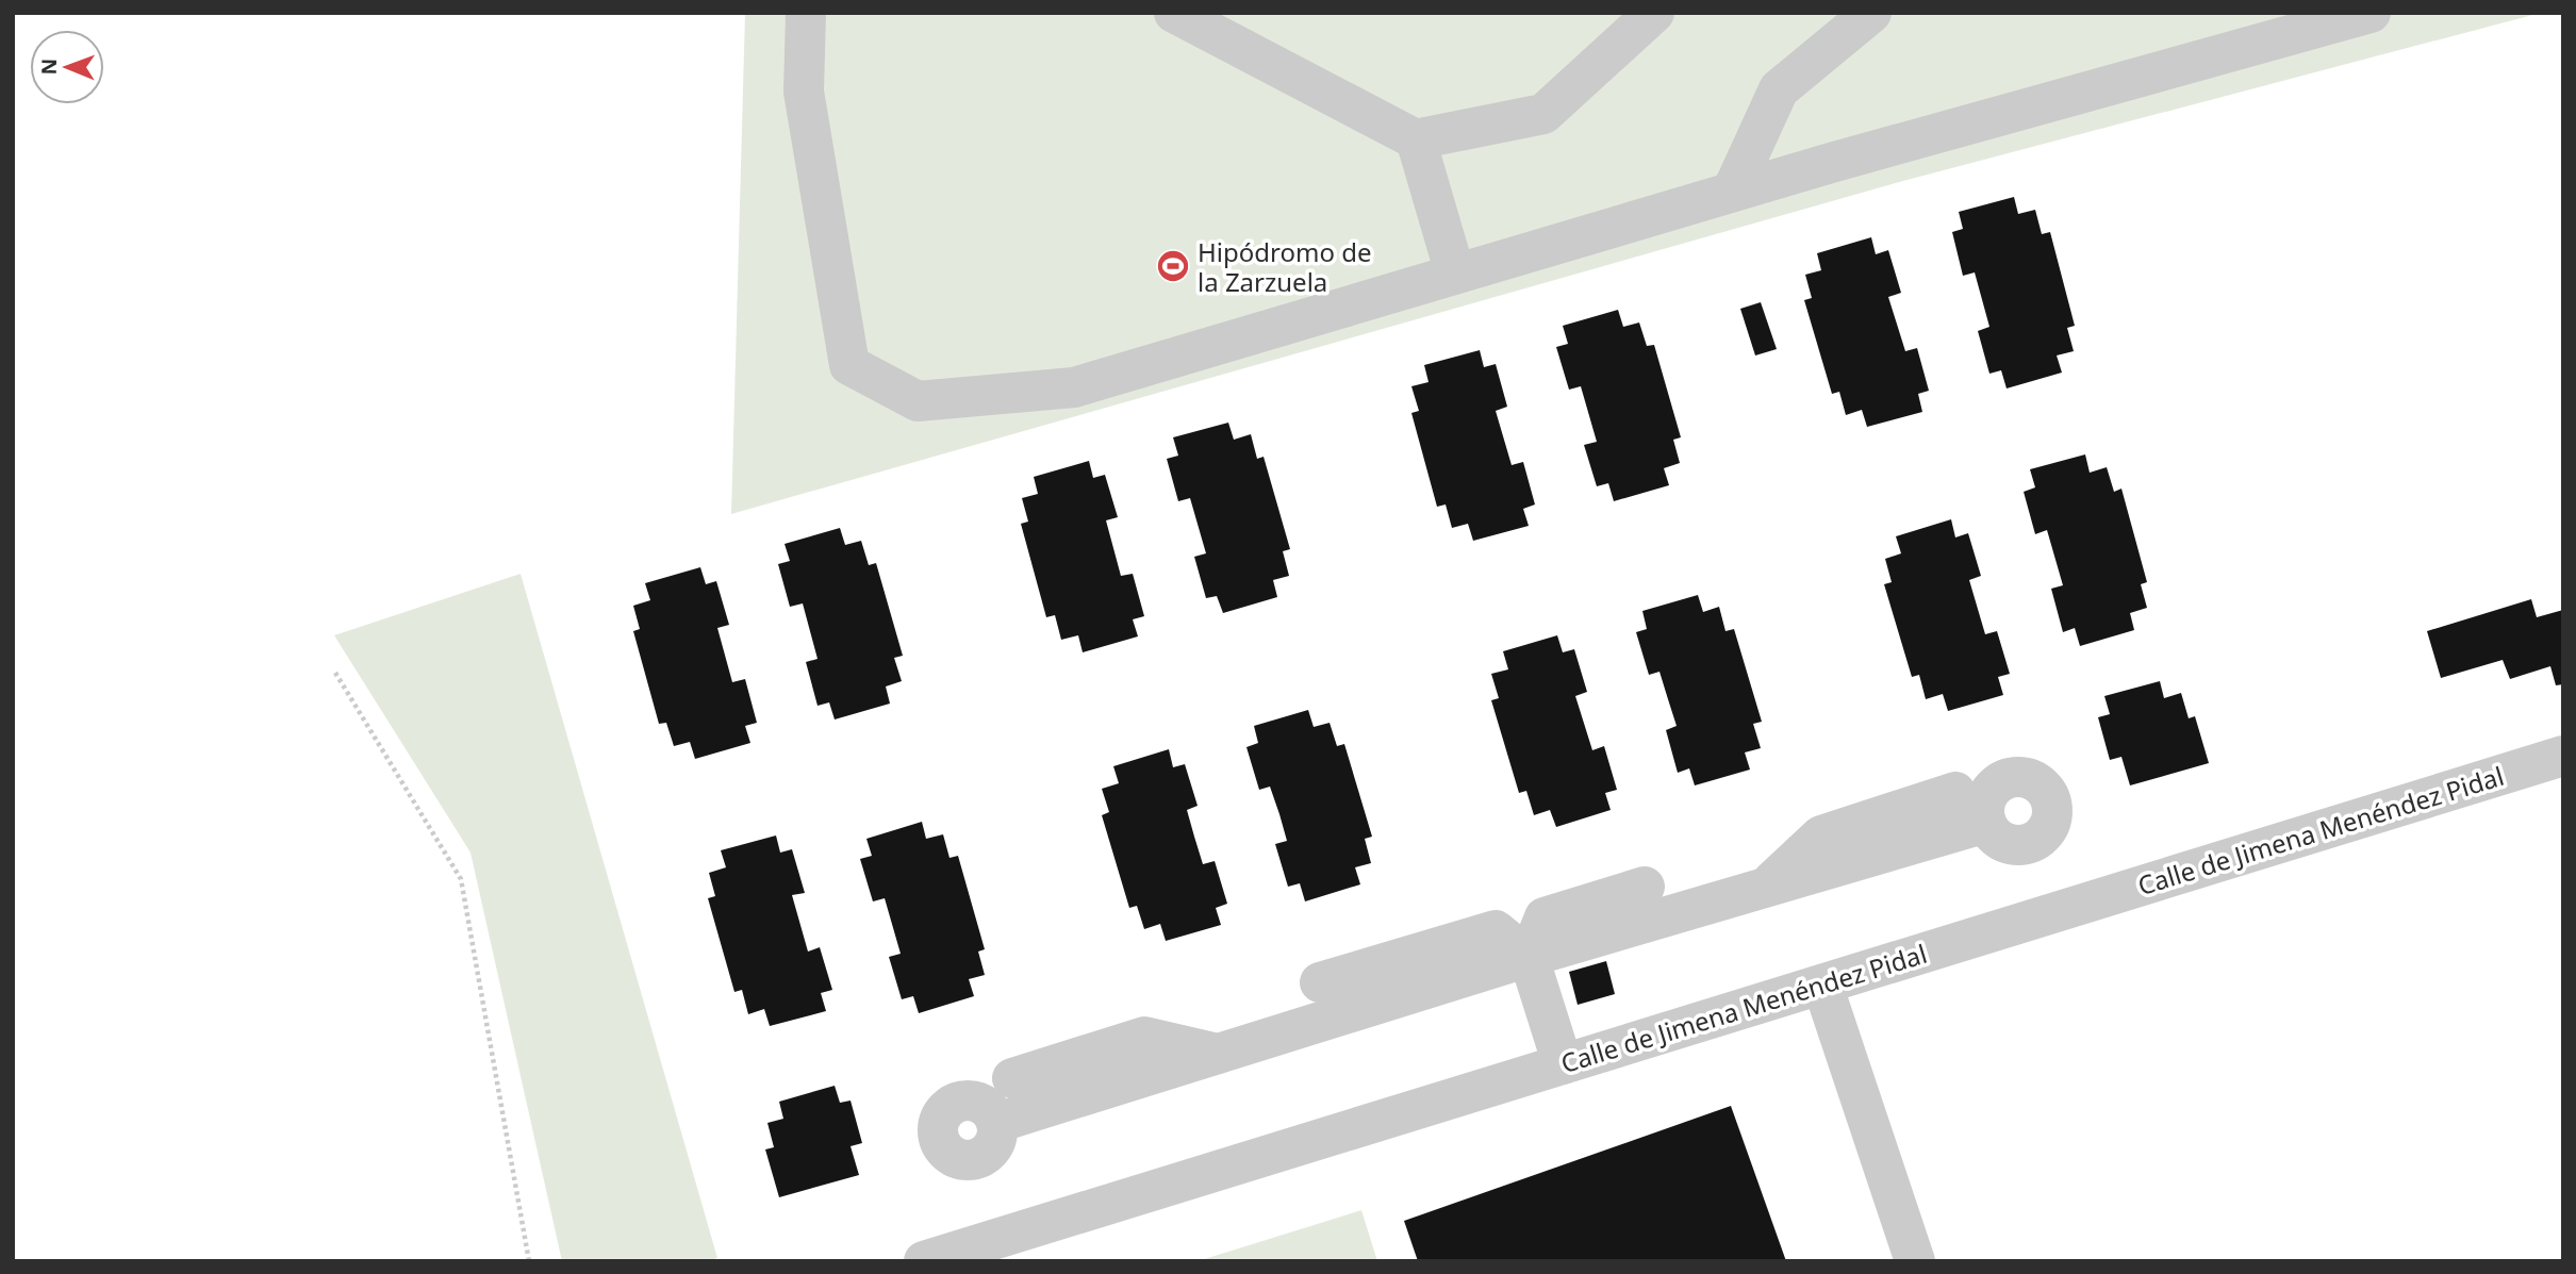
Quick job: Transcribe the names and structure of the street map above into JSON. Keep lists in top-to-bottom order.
{
  "streets": {
    "street": ["Calle de Jimena Menéndez Pidal"]
  },
  "places": {
    "sports": ["Hipódromo de la Zarzuela"]
  },
  "north": "left"
}
